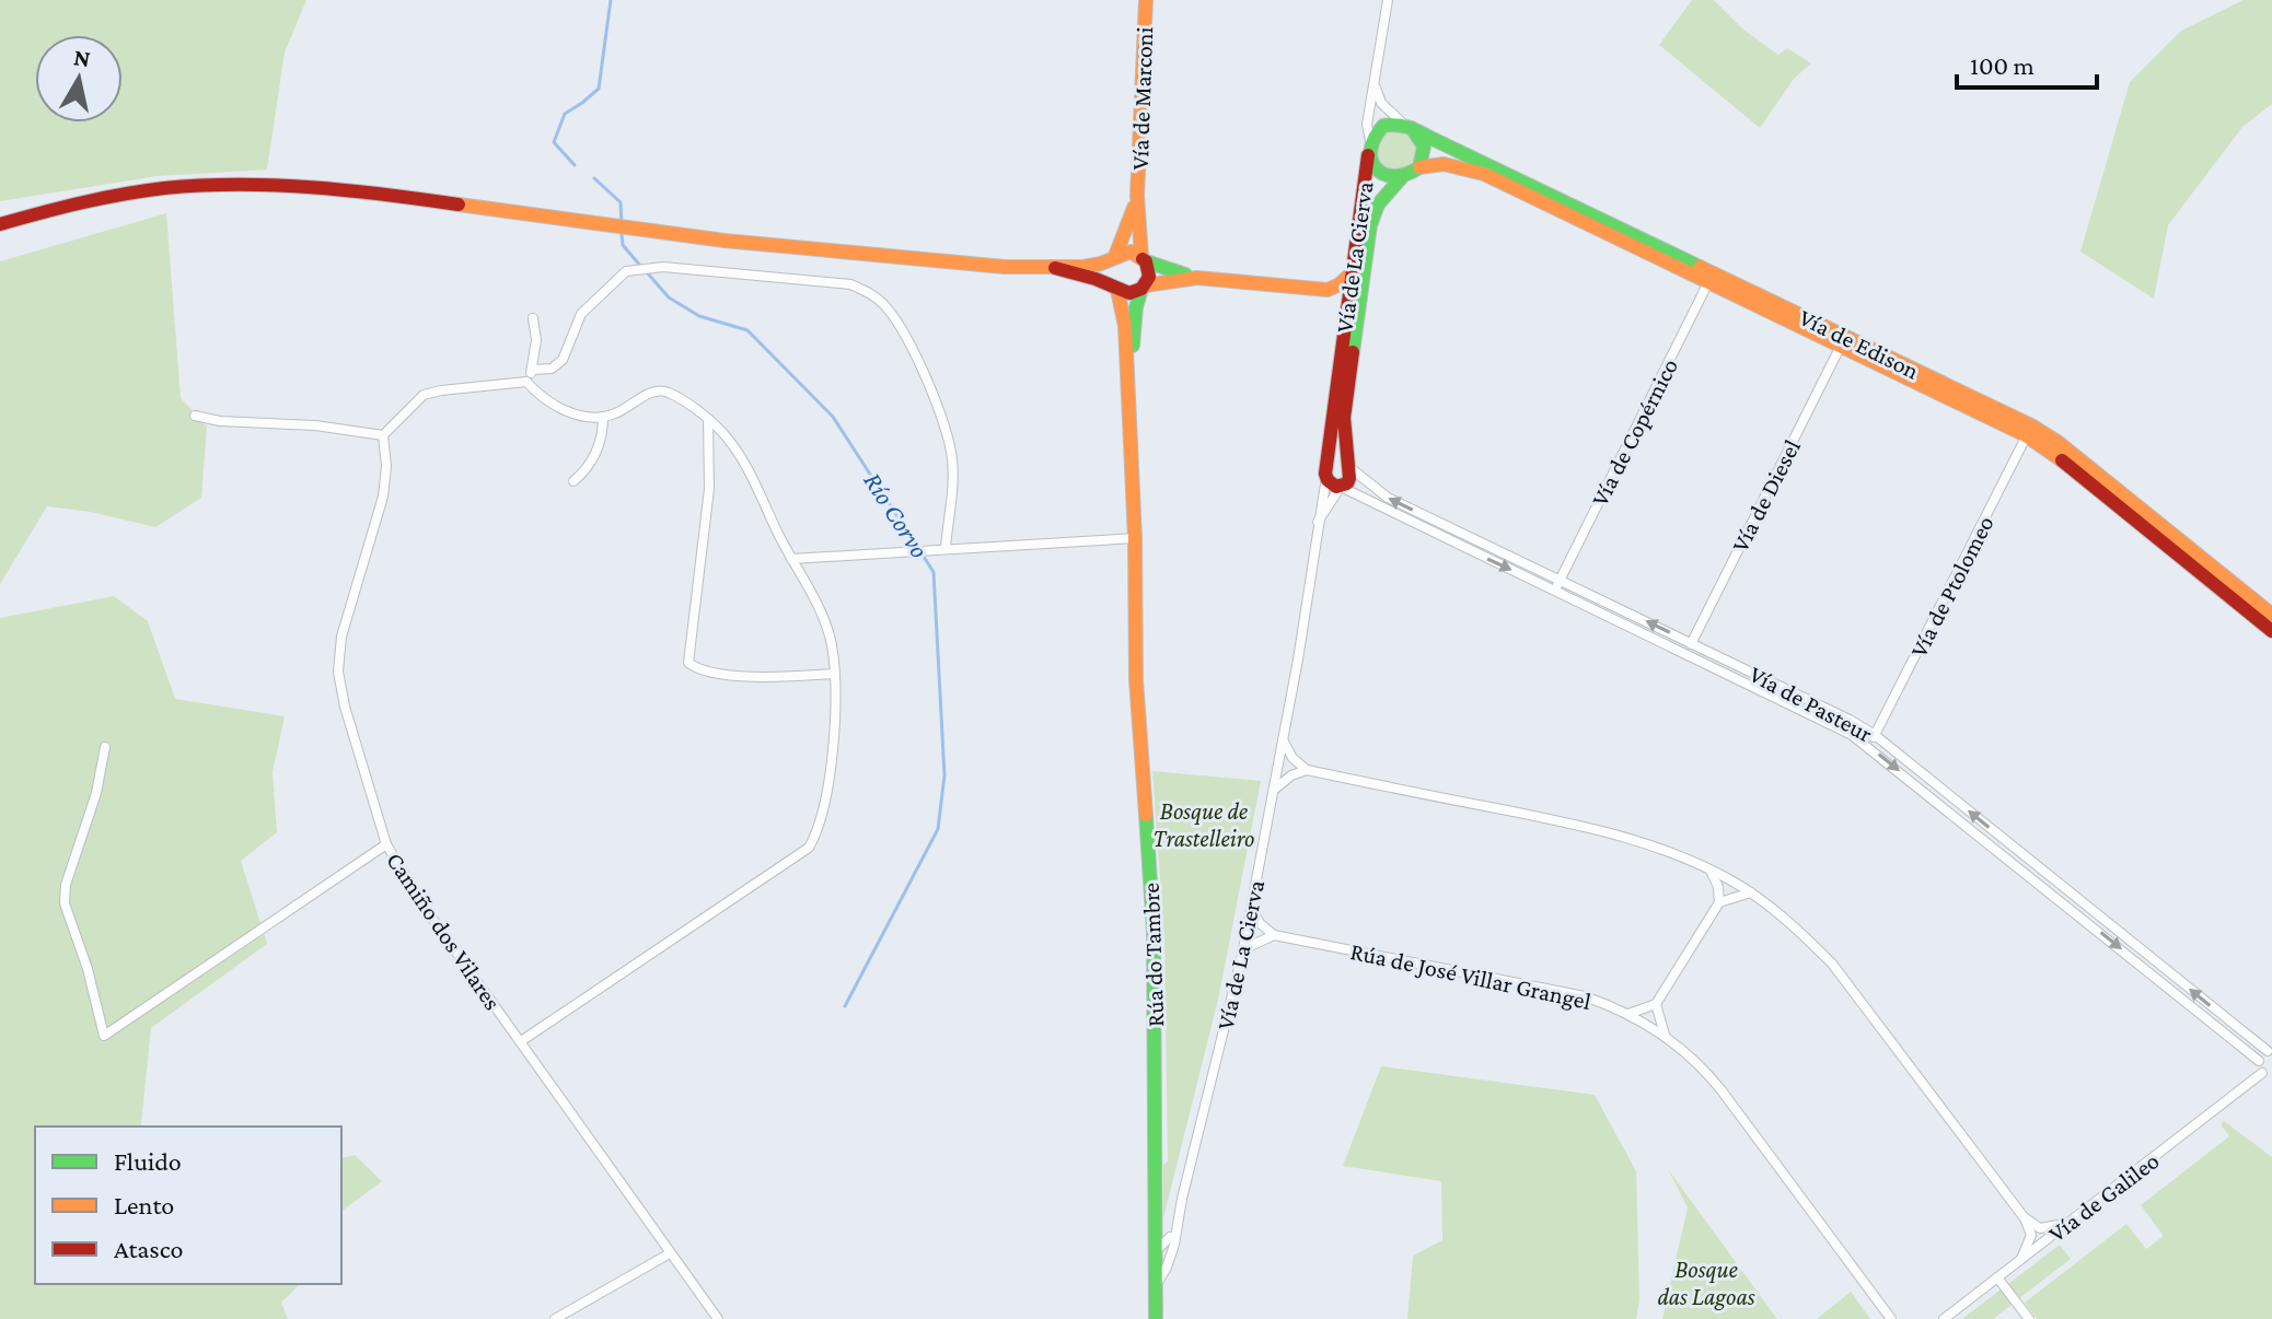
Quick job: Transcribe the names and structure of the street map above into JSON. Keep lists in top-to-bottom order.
{
  "streets": {
    "main road": [
      "Vía de Marconi",
      "Vía de La Cierva",
      "Vía de Edison",
      "Rúa do Tambre"
    ],
    "street": [
      "Vía de Copérnico",
      "Vía de Diesel",
      "Vía de Ptolomeo",
      "Vía de Pasteur",
      "Camiño dos Vilares",
      "Rúa de José Villar Grangel",
      "Vía de Galileo"
    ]
  },
  "crossings": [
    ["Vía de La Cierva", "Vía de Edison"],
    ["Vía de La Cierva", "Vía de Pasteur"],
    ["Vía de La Cierva", "Rúa do Tambre"],
    ["Vía de La Cierva", "Rúa de José Villar Grangel"],
    ["Vía de Edison", "Vía de Copérnico"],
    ["Vía de Edison", "Vía de Diesel"],
    ["Vía de Edison", "Vía de Ptolomeo"],
    ["Vía de Copérnico", "Vía de Pasteur"],
    ["Vía de Diesel", "Vía de Pasteur"],
    ["Vía de Ptolomeo", "Vía de Pasteur"]
  ],
  "water": ["Río Corvo"],
  "parks": ["Bosque de Trastelleiro", "Bosque das Lagoas"],
  "legend": ["Fluido", "Lento", "Atasco"],
  "scale_bar": "100 m",
  "north": "top"
}
